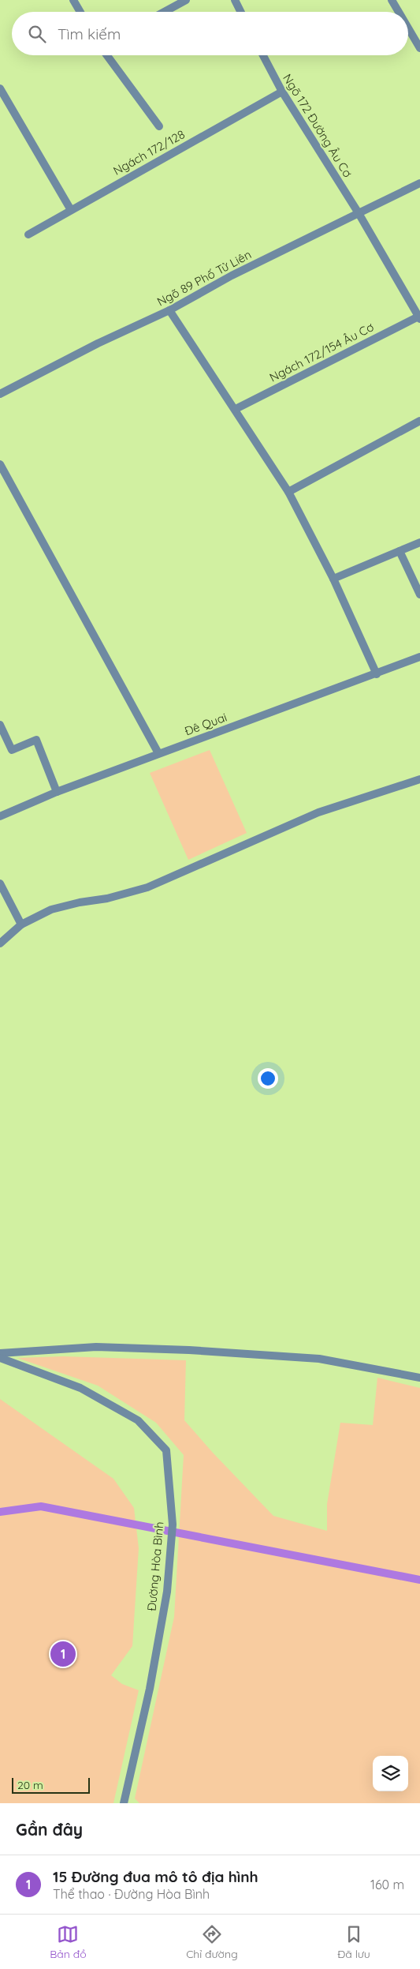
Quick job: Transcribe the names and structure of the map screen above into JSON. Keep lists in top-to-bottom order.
{
  "streets": {
    "street": [
      "Ngõ 172 Đường Âu Cơ",
      "Ngách 172/128",
      "Ngõ 89 Phố Tử Liên",
      "Ngách 172/154 Âu Cơ",
      "Đê Quai",
      "Đường Hòa Bình"
    ]
  },
  "crossings": [
    ["Ngõ 172 Đường Âu Cơ", "Ngách 172/128"],
    ["Ngõ 172 Đường Âu Cơ", "Ngõ 89 Phố Tử Liên"],
    ["Ngõ 172 Đường Âu Cơ", "Ngách 172/154 Âu Cơ"]
  ],
  "scale_bar": "20 m",
  "page": {
    "search": "Tìm kiếm",
    "pins": "1",
    "scale": "20 m",
    "heading": "Gần đây",
    "list": [
      {
        "mark": "1",
        "name": "15 Đường đua mô tô địa hình",
        "note": "Thể thao · Đường Hòa Bình",
        "value": "160 m"
      }
    ],
    "nav": ["Bản đồ", "Chỉ đường", "Đã lưu"]
  }
}
